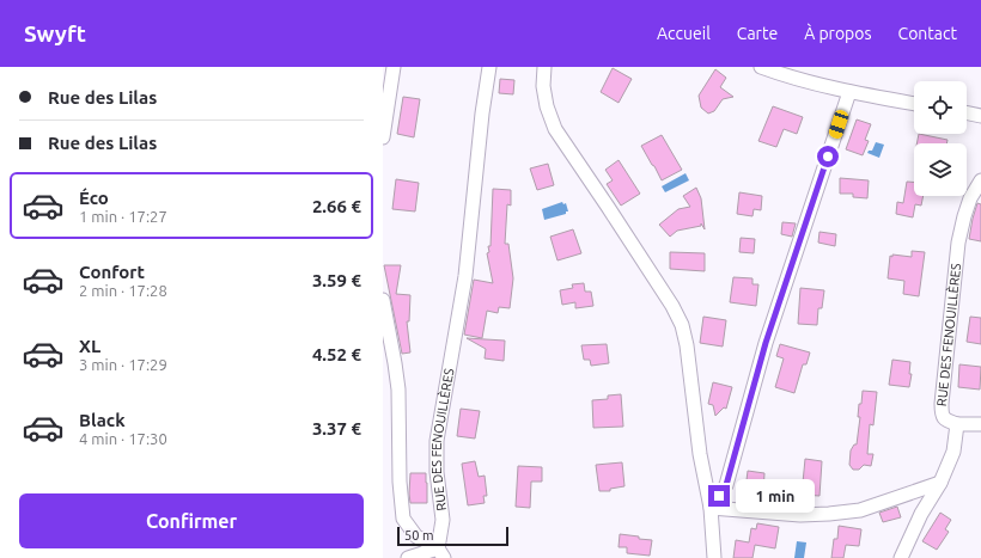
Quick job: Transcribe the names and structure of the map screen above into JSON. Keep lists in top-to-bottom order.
{
  "streets": {
    "street": ["RUE DES FENOUILLÈRES"]
  },
  "scale_bar": "50 m",
  "page": {
    "header": "Swyft",
    "nav": [
      "Accueil",
      "Carte",
      "À propos",
      "Contact"
    ],
    "banner": ["Rue des Lilas", "Rue des Lilas"],
    "list": [
      {
        "name": "Éco",
        "note": "1 min · 17:27",
        "value": "2.66 €"
      },
      {
        "name": "Confort",
        "note": "2 min · 17:28",
        "value": "3.59 €"
      },
      {
        "name": "XL",
        "note": "3 min · 17:29",
        "value": "4.52 €"
      },
      {
        "name": "Black",
        "note": "4 min · 17:30",
        "value": "3.37 €"
      }
    ],
    "bubble": "1 min",
    "buttons": "Confirmer",
    "scale": "50 m"
  }
}
